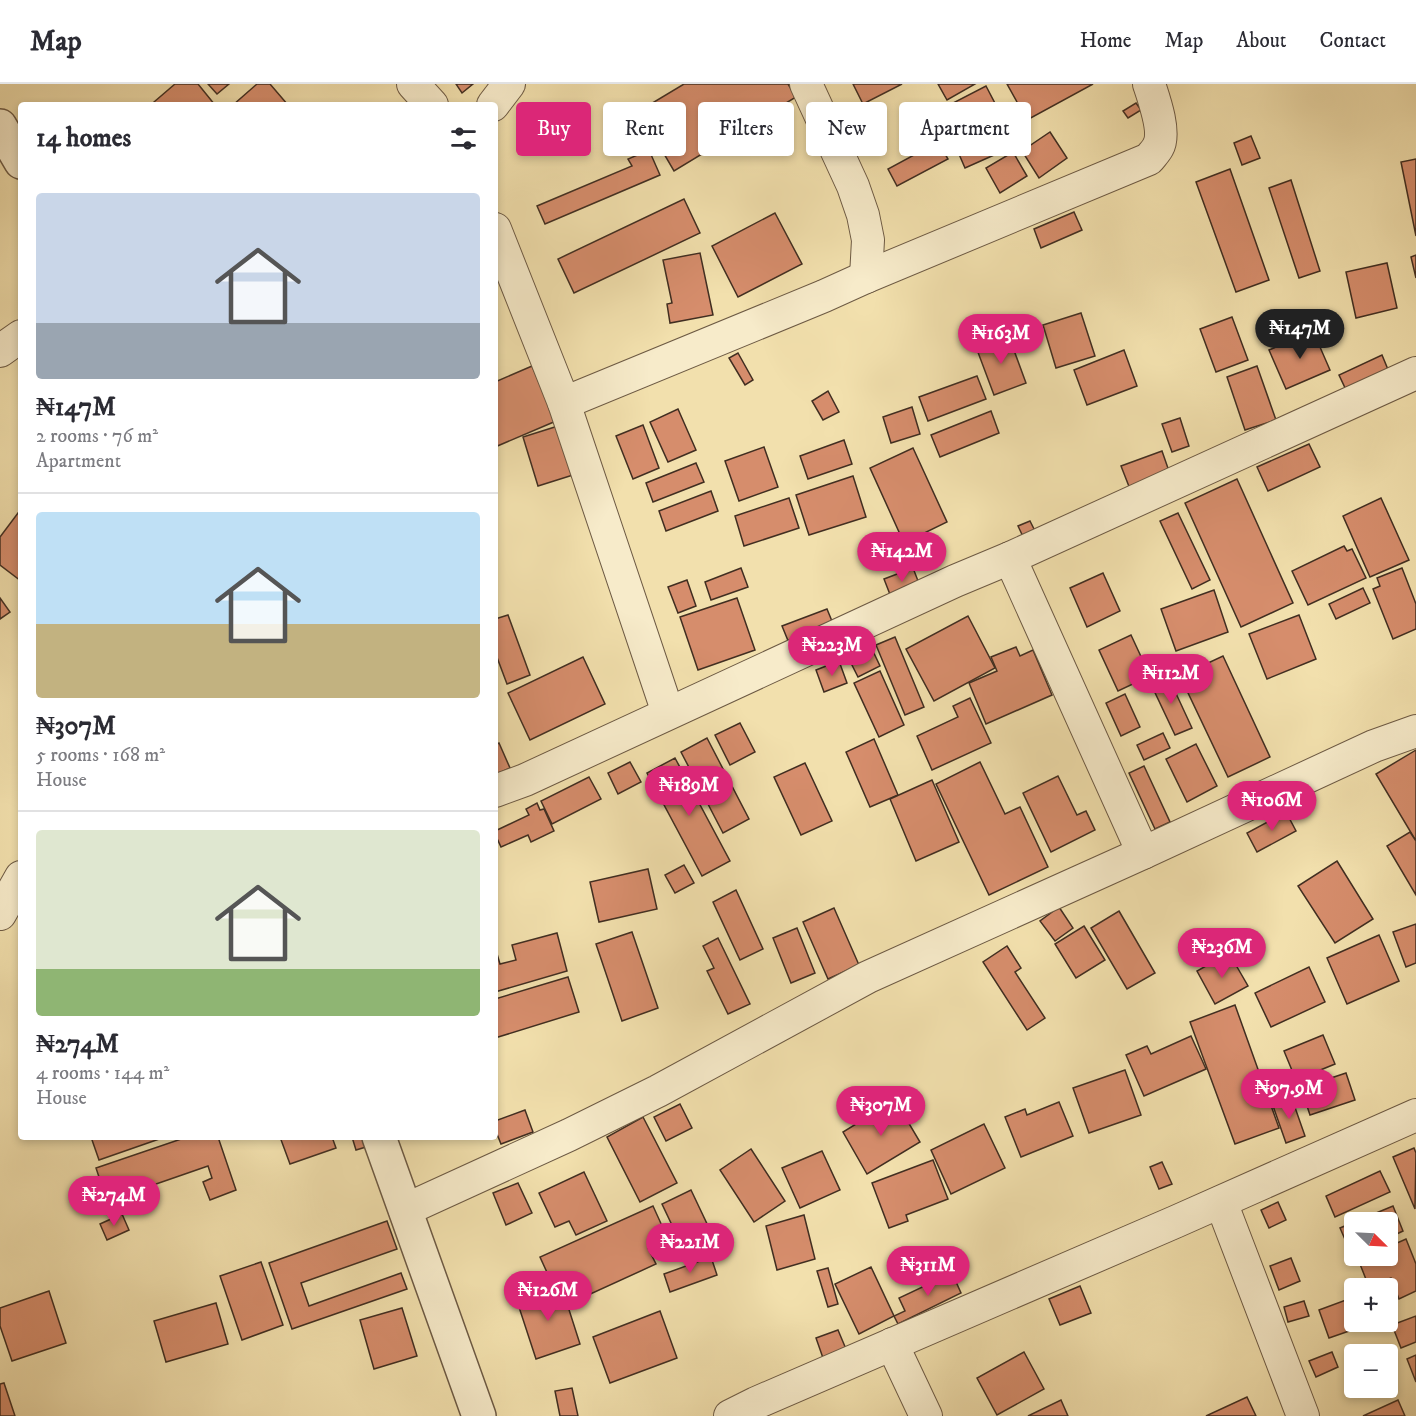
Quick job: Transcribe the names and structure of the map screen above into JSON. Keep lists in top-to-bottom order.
{
  "north": "bottom right",
  "page": {
    "header": "Map",
    "nav": [
      "Home",
      "Map",
      "About",
      "Contact"
    ],
    "chip": [
      "Buy",
      "Rent",
      "Filters",
      "New",
      "Apartment"
    ],
    "heading": "14 homes",
    "list": [
      {
        "name": "₦147M",
        "note": "2 rooms · 76 m² · Apartment"
      },
      {
        "name": "₦307M",
        "note": "5 rooms · 168 m² · House"
      },
      {
        "name": "₦274M",
        "note": "4 rooms · 144 m² · House"
      }
    ],
    "price": [
      "₦147M",
      "₦163M",
      "₦142M",
      "₦223M",
      "₦112M",
      "₦189M",
      "₦106M",
      "₦236M",
      "₦97.9M",
      "₦307M",
      "₦274M",
      "₦221M",
      "₦311M",
      "₦126M"
    ],
    "map_buttons": ["+", "−"]
  }
}
